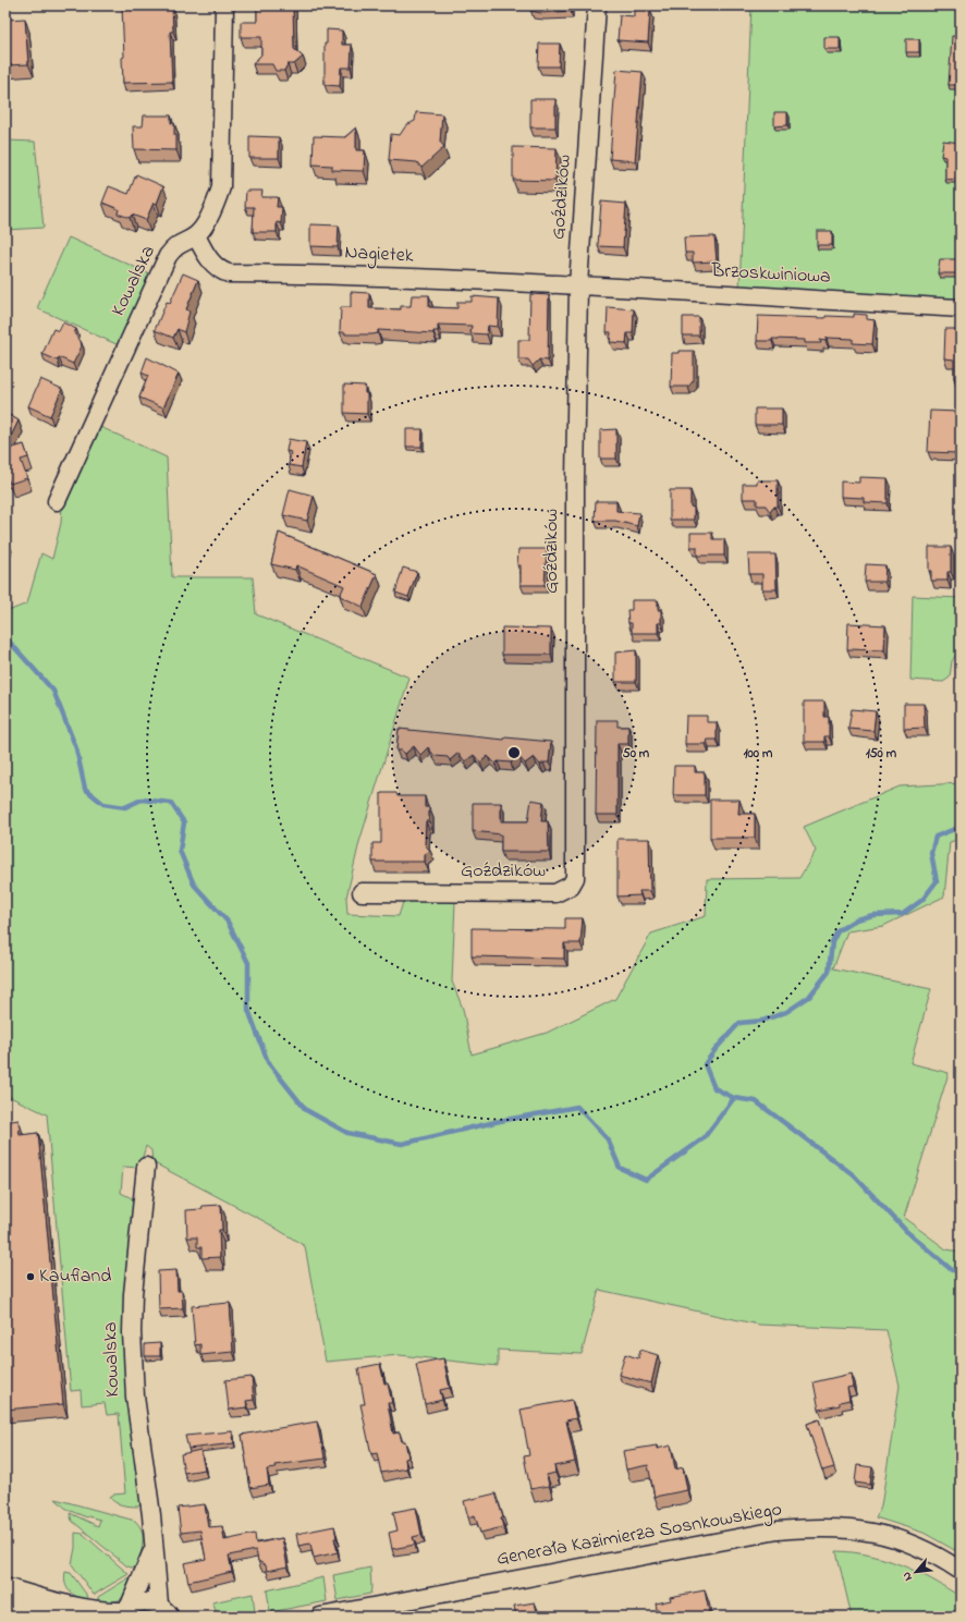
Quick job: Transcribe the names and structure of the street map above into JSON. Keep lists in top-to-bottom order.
{
  "streets": {
    "street": [
      "Goździków",
      "Nagietek",
      "Brzoskwiniowa",
      "Kowalska",
      "Generała Kazimierza Sosnkowskiego"
    ]
  },
  "crossings": [
    ["Goździków", "Nagietek"],
    ["Goździków", "Brzoskwiniowa"],
    ["Nagietek", "Brzoskwiniowa"],
    ["Nagietek", "Kowalska"]
  ],
  "places": ["Kaufland"],
  "north": "bottom left",
  "rings": ["50 m", "100 m", "150 m"]
}
